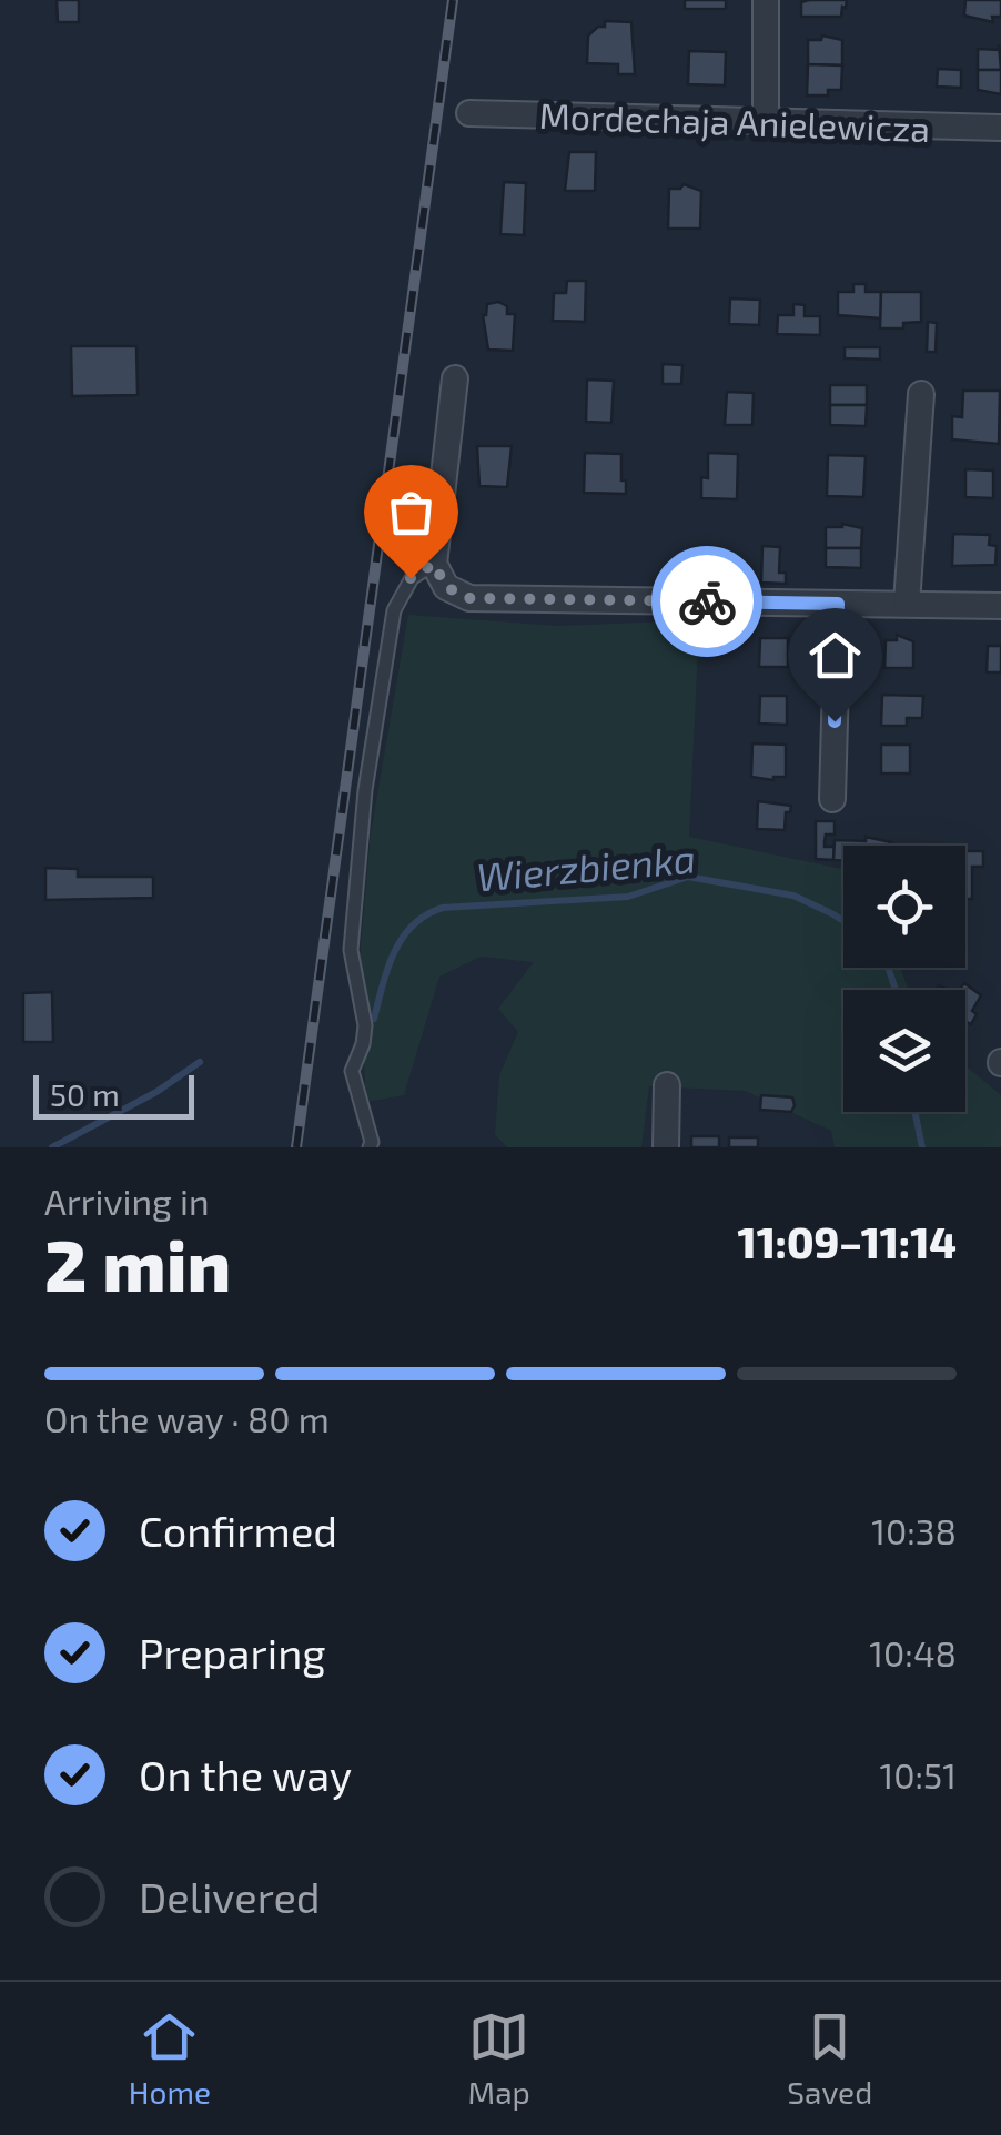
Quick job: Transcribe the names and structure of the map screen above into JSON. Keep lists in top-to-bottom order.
{
  "streets": {
    "street": ["Mordechaja Anielewicza"]
  },
  "water": ["Wierzbienka"],
  "scale_bar": "50 m",
  "page": {
    "scale": "50 m",
    "heading": ["2 min", "Arriving in", "11:09–11:14"],
    "bar": "On the way · 80 m",
    "list": [
      ["Confirmed", "10:38"],
      ["Preparing", "10:48"],
      ["On the way", "10:51"],
      "Delivered"
    ],
    "tabs": ["Home", "Map", "Saved"]
  }
}
